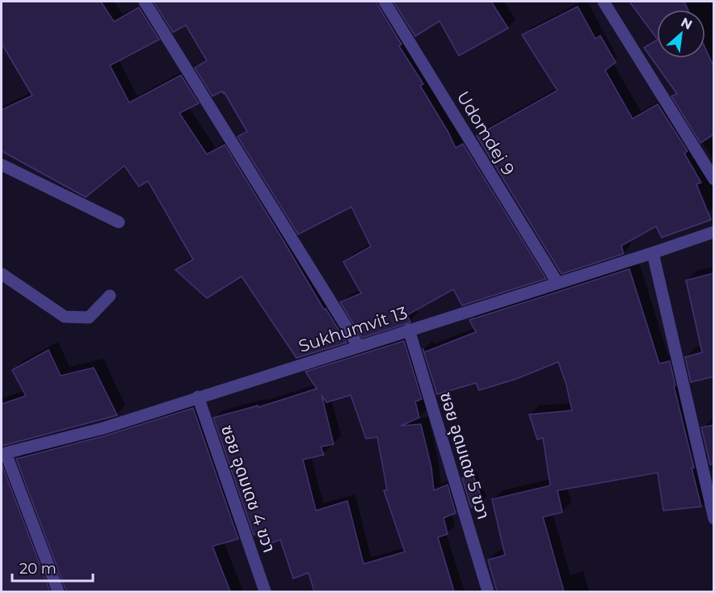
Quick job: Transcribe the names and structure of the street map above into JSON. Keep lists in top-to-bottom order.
{
  "streets": {
    "street": [
      "Udomdej 9",
      "Sukhumvit 13",
      "ซอย อุดมเดช 5 ขวา",
      "ซอย อุดมเดช 4 ขวา"
    ]
  },
  "crossings": [
    ["Udomdej 9", "Sukhumvit 13"],
    ["Sukhumvit 13", "ซอย อุดมเดช 5 ขวา"],
    ["Sukhumvit 13", "ซอย อุดมเดช 4 ขวา"]
  ],
  "scale_bar": "20 m",
  "north": "top right"
}
